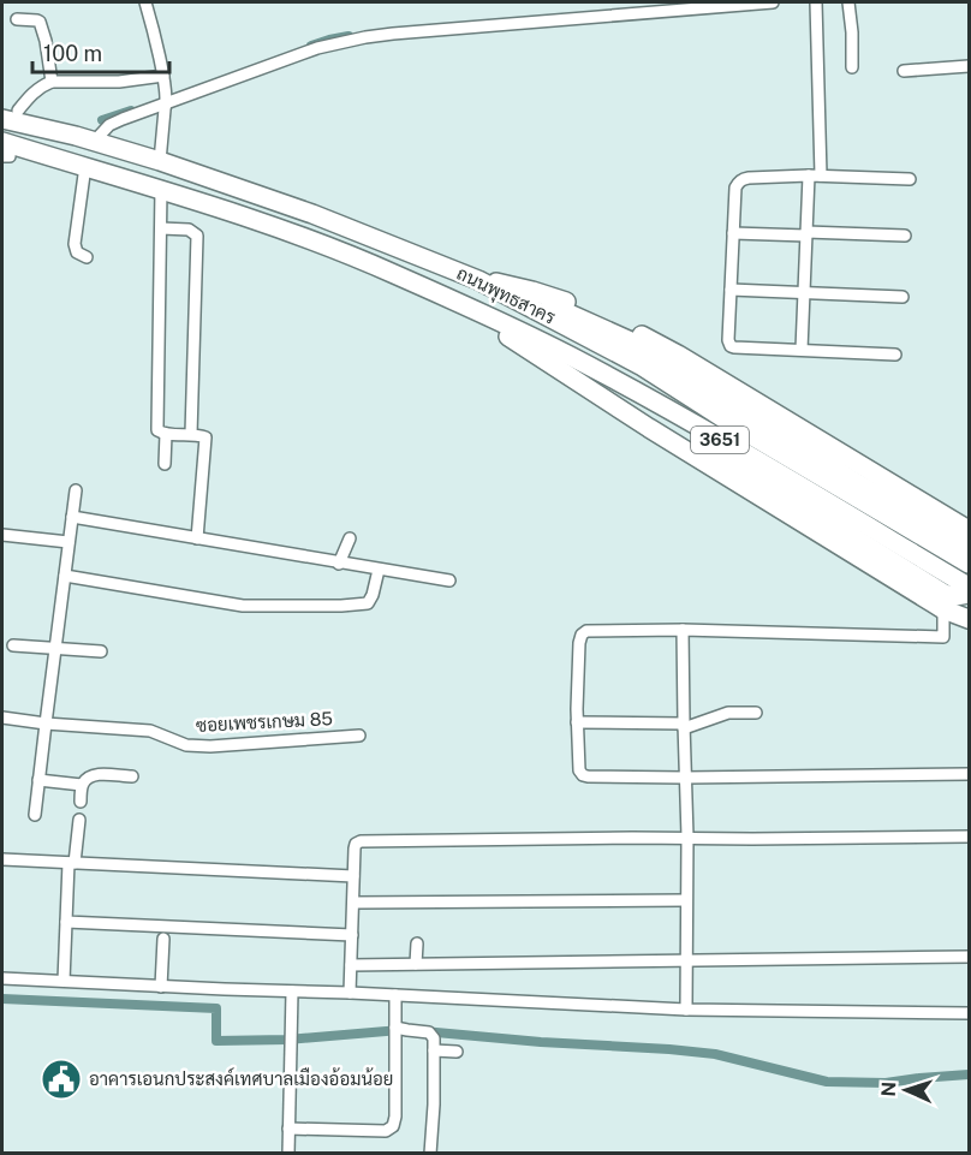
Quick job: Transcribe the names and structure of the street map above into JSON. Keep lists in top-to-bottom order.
{
  "streets": {
    "main road": ["ถนนพุทธสาคร", "3651"],
    "street": ["ซอยเพชรเกษม 85"]
  },
  "places": {
    "public building": ["อาคารเอนกประสงค์เทศบาลเมืองอ้อมน้อย"]
  },
  "scale_bar": "100 m",
  "north": "left"
}
